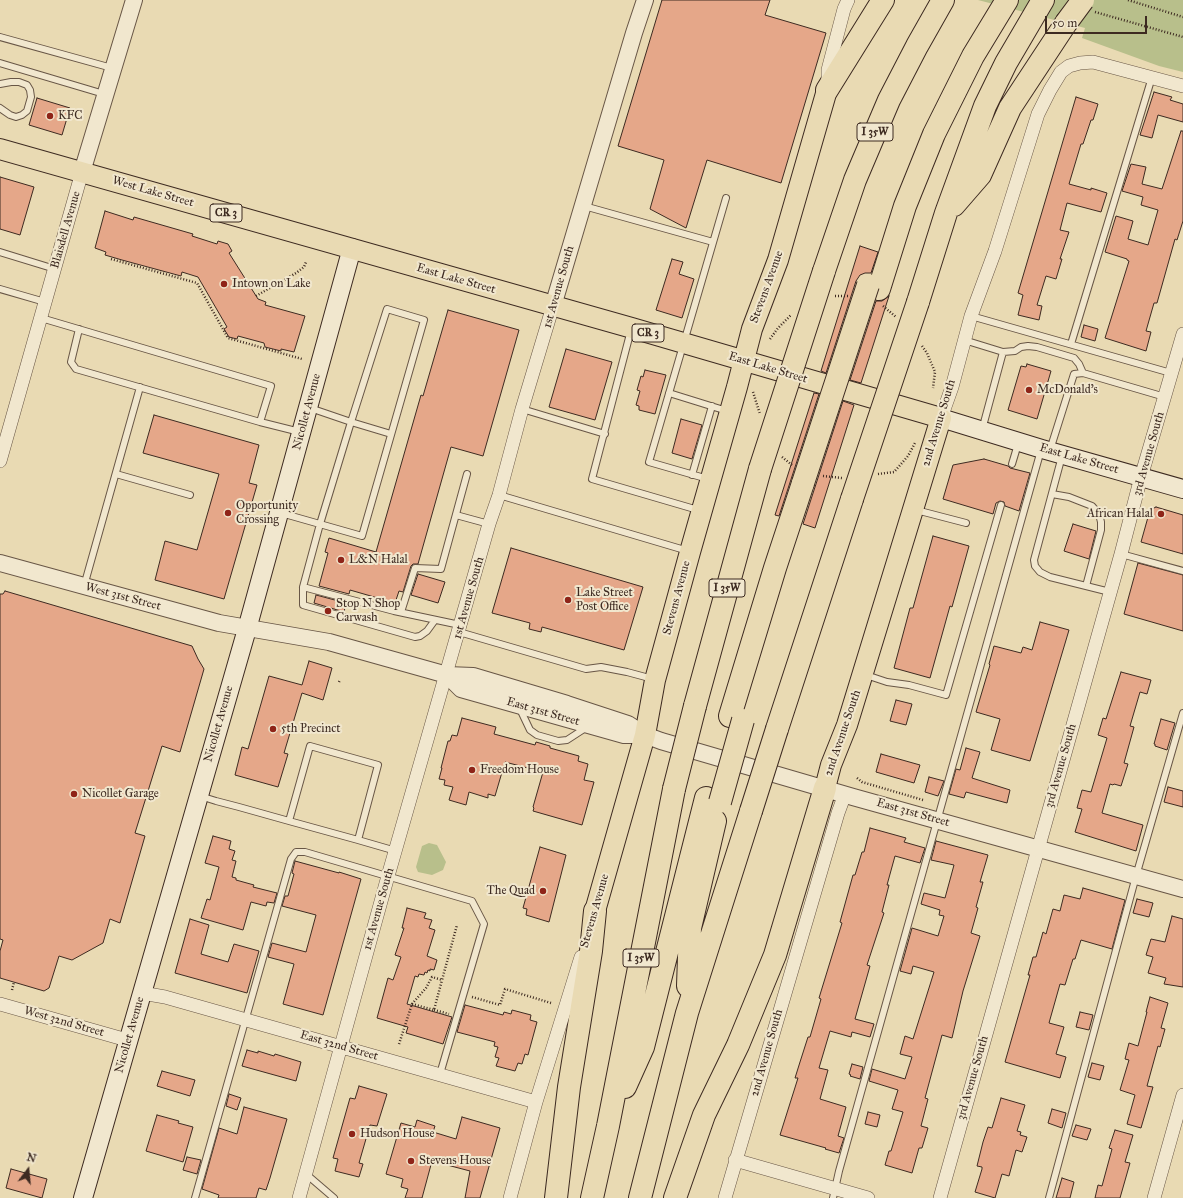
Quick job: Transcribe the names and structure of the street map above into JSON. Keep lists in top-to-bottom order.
{
  "streets": {
    "highway": ["I 35W"],
    "main road": [
      "West Lake Street",
      "CR 3",
      "East Lake Street",
      "Stevens Avenue",
      "Nicollet Avenue",
      "2nd Avenue South"
    ],
    "street": [
      "Blaisdell Avenue",
      "1st Avenue South",
      "3rd Avenue South",
      "West 31st Street",
      "East 31st Street",
      "West 32nd Street",
      "East 32nd Street"
    ]
  },
  "crossings": [
    ["West Lake Street", "Blaisdell Avenue"],
    ["West Lake Street", "East Lake Street"],
    ["West Lake Street", "Nicollet Avenue"],
    ["East Lake Street", "1st Avenue South"],
    ["East Lake Street", "Stevens Avenue"],
    ["East Lake Street", "Nicollet Avenue"],
    ["East Lake Street", "2nd Avenue South"],
    ["East Lake Street", "3rd Avenue South"],
    ["1st Avenue South", "East 31st Street"],
    ["1st Avenue South", "East 32nd Street"],
    ["Stevens Avenue", "East 31st Street"],
    ["Stevens Avenue", "East 32nd Street"],
    ["Nicollet Avenue", "West 31st Street"],
    ["Nicollet Avenue", "East 31st Street"],
    ["Nicollet Avenue", "West 32nd Street"],
    ["Nicollet Avenue", "East 32nd Street"],
    ["2nd Avenue South", "East 31st Street"],
    ["3rd Avenue South", "East 31st Street"],
    ["West 31st Street", "East 31st Street"]
  ],
  "places": [
    "KFC",
    "Intown on Lake",
    "McDonald's",
    "Opportunity Crossing",
    "African Halal",
    "L&N Halal",
    "Lake Street Post Office",
    "Stop N Shop Carwash",
    "5th Precinct",
    "Freedom House",
    "Nicollet Garage",
    "The Quad",
    "Hudson House",
    "Stevens House"
  ],
  "scale_bar": "50 m",
  "north": "top"
}
